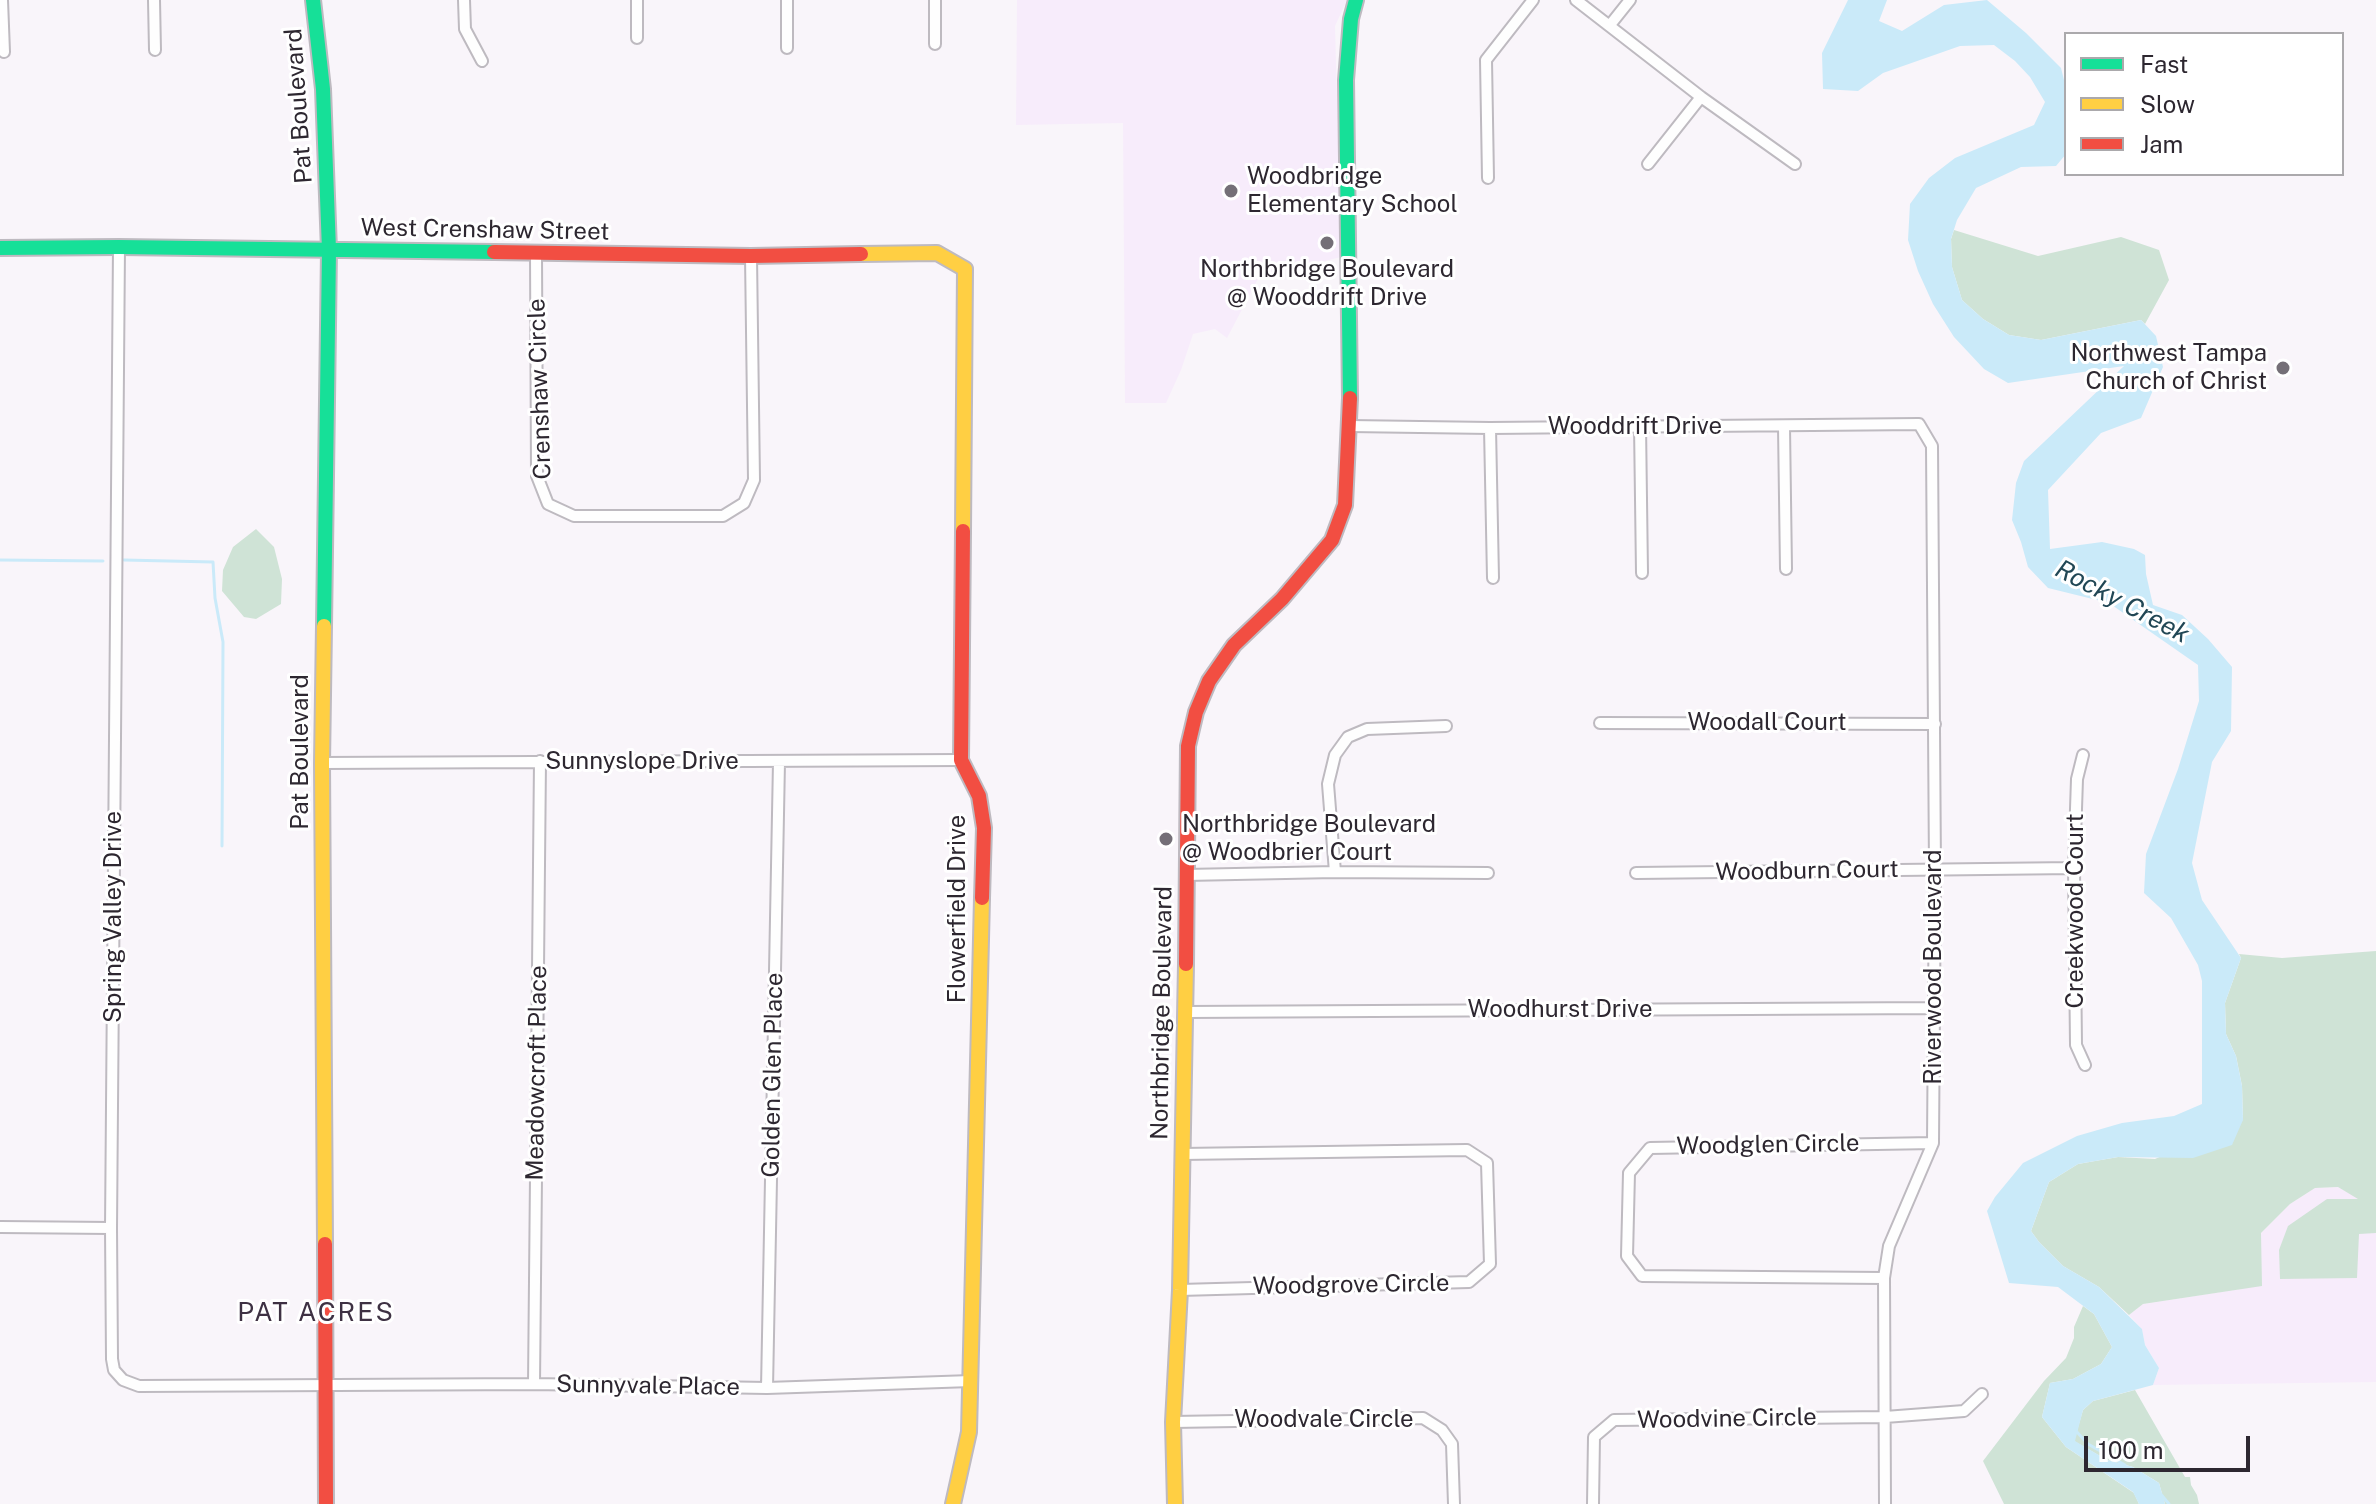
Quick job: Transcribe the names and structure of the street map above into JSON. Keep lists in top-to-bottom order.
{
  "streets": {
    "street": [
      "Pat Boulevard",
      "West Crenshaw Street",
      "Crenshaw Circle",
      "Wooddrift Drive",
      "Woodall Court",
      "Sunnyslope Drive",
      "Woodburn Court",
      "Flowerfield Drive",
      "Creekwood Court",
      "Spring Valley Drive",
      "Riverwood Boulevard",
      "Woodhurst Drive",
      "Northbridge Boulevard",
      "Meadowcroft Place",
      "Golden Glen Place",
      "Woodglen Circle",
      "Woodgrove Circle",
      "Sunnyvale Place",
      "Woodvine Circle",
      "Woodvale Circle"
    ]
  },
  "crossings": [
    ["Pat Boulevard", "West Crenshaw Street"],
    ["Pat Boulevard", "Sunnyslope Drive"],
    ["Pat Boulevard", "Spring Valley Drive"],
    ["Pat Boulevard", "Sunnyvale Place"],
    ["West Crenshaw Street", "Crenshaw Circle"],
    ["West Crenshaw Street", "Flowerfield Drive"],
    ["West Crenshaw Street", "Spring Valley Drive"],
    ["Wooddrift Drive", "Riverwood Boulevard"],
    ["Wooddrift Drive", "Northbridge Boulevard"],
    ["Woodall Court", "Riverwood Boulevard"],
    ["Sunnyslope Drive", "Flowerfield Drive"],
    ["Sunnyslope Drive", "Meadowcroft Place"],
    ["Sunnyslope Drive", "Golden Glen Place"],
    ["Woodburn Court", "Creekwood Court"],
    ["Woodburn Court", "Riverwood Boulevard"],
    ["Flowerfield Drive", "Sunnyvale Place"],
    ["Spring Valley Drive", "Sunnyvale Place"],
    ["Riverwood Boulevard", "Woodhurst Drive"],
    ["Riverwood Boulevard", "Woodglen Circle"],
    ["Riverwood Boulevard", "Woodvine Circle"],
    ["Woodhurst Drive", "Northbridge Boulevard"],
    ["Northbridge Boulevard", "Woodgrove Circle"],
    ["Northbridge Boulevard", "Woodvale Circle"],
    ["Meadowcroft Place", "Sunnyvale Place"],
    ["Golden Glen Place", "Sunnyvale Place"]
  ],
  "districts": ["PAT ACRES"],
  "water": ["Rocky Creek"],
  "places": [
    "Woodbridge Elementary School",
    "Northbridge Boulevard @ Wooddrift Drive",
    "Northwest Tampa Church of Christ",
    "Northbridge Boulevard @ Woodbrier Court"
  ],
  "legend": ["Fast", "Slow", "Jam"],
  "scale_bar": "100 m"
}
